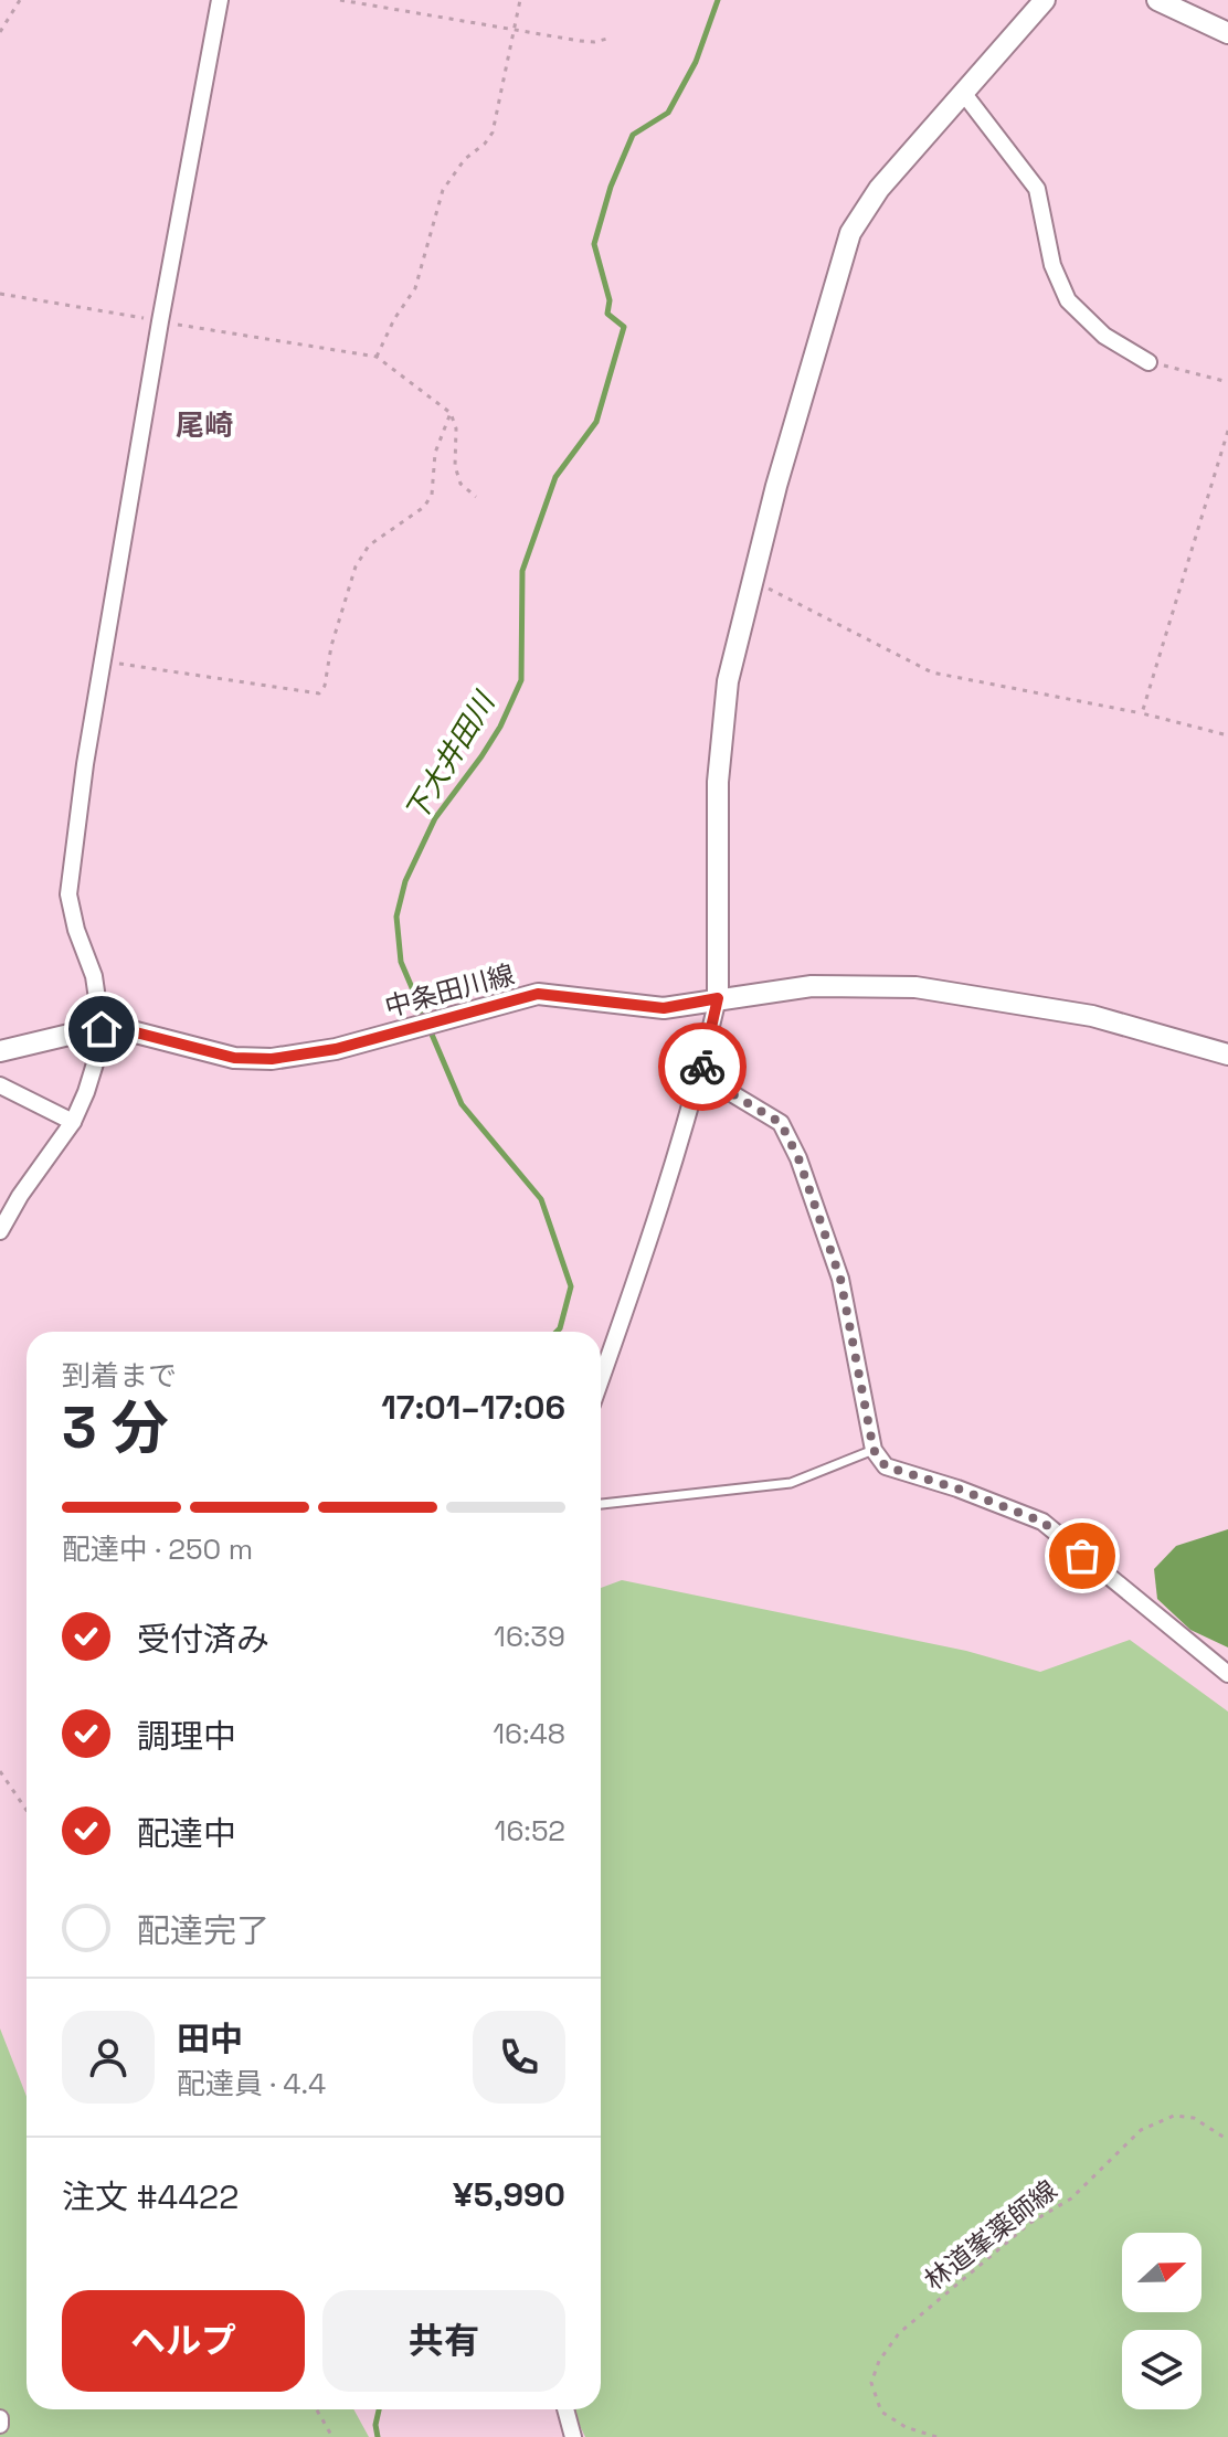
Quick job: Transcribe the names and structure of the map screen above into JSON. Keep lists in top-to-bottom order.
{
  "streets": {
    "main road": ["中条田川線"],
    "path": ["林道峯薬師線"]
  },
  "districts": ["尾崎"],
  "water": ["下大井田川"],
  "north": "right",
  "page": {
    "heading": ["3 分", "到着まで", "17:01–17:06"],
    "panel": [
      "田中",
      "配達員 · 4.4",
      "注文 #4422",
      "¥5,990"
    ],
    "bar": "配達中 · 250 m",
    "list": [
      ["受付済み", "16:39"],
      ["調理中", "16:48"],
      ["配達中", "16:52"],
      "配達完了"
    ],
    "buttons": ["ヘルプ", "共有"]
  }
}
